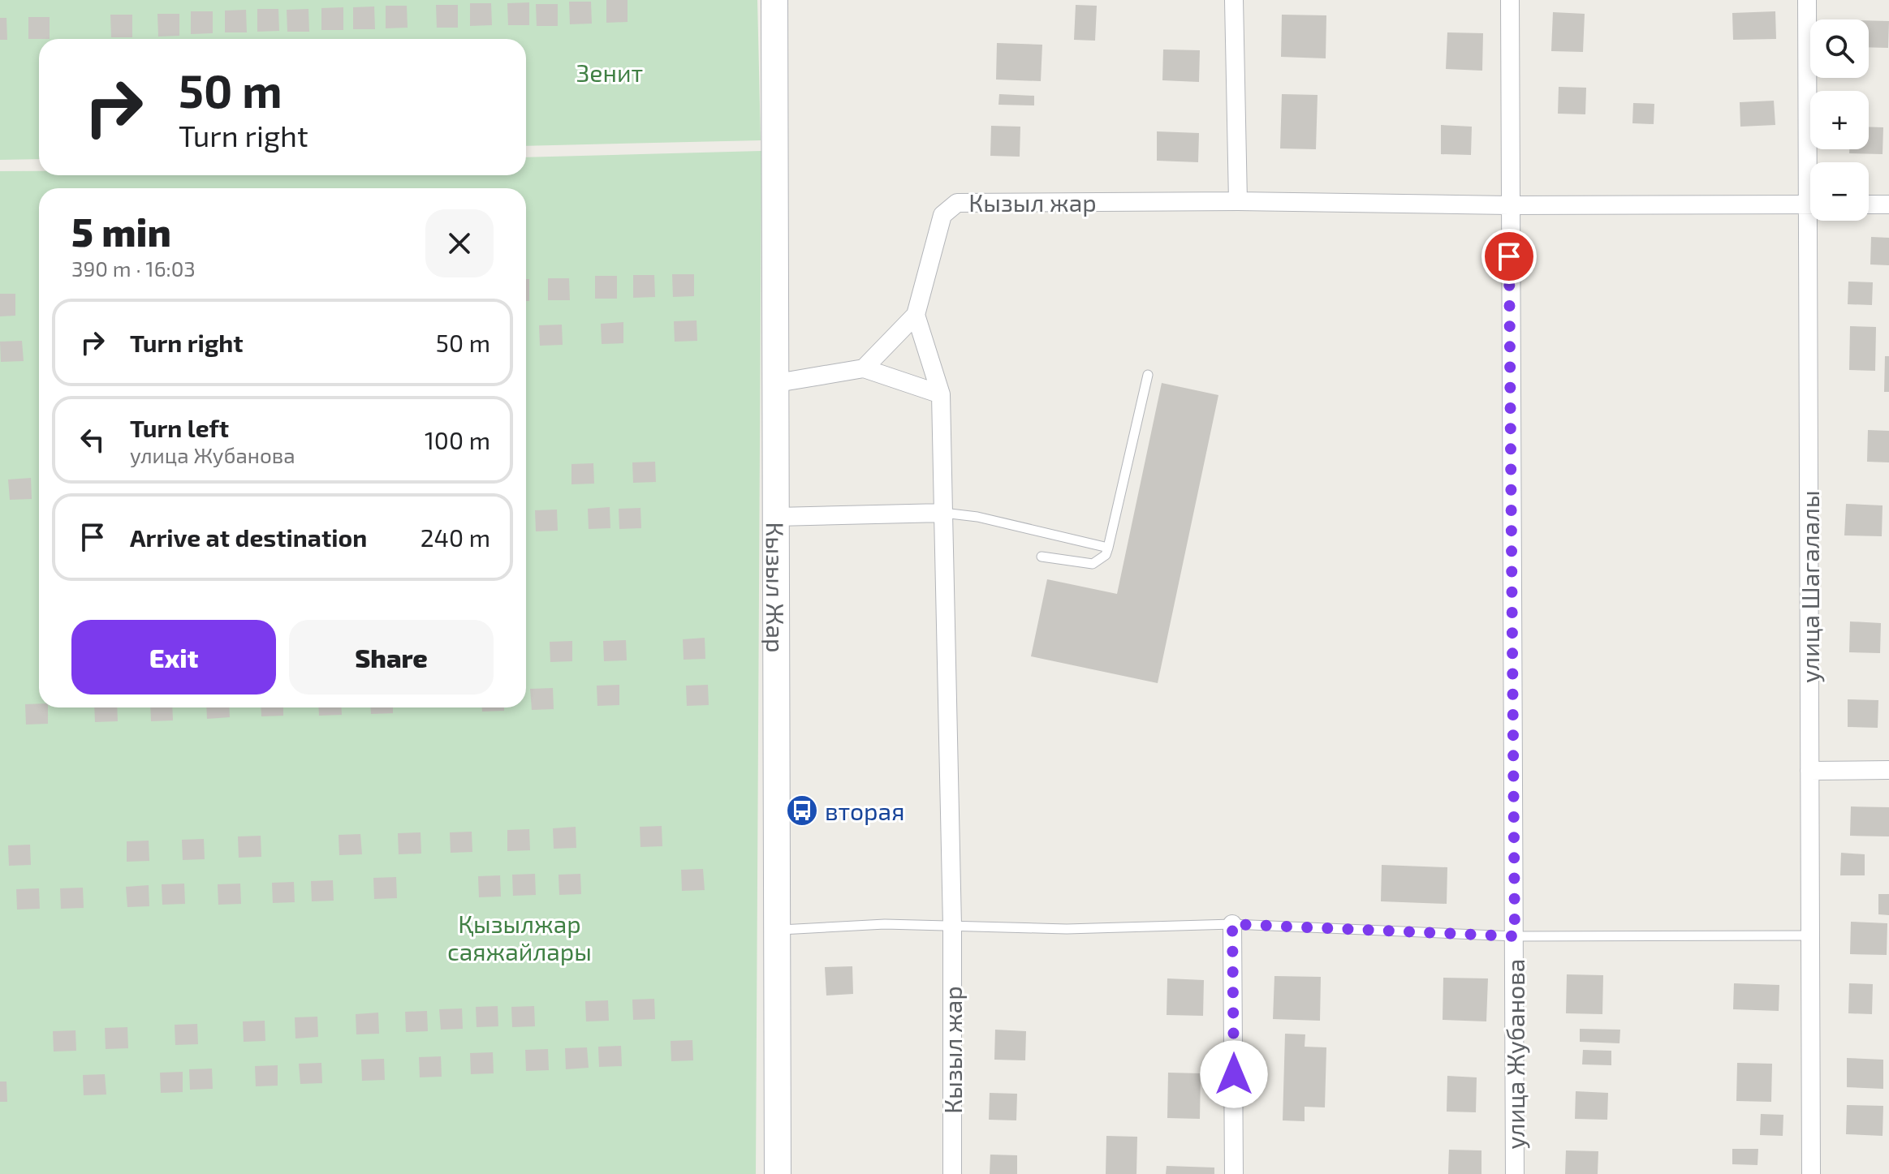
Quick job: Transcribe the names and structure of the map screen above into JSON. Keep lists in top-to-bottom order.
{
  "streets": {
    "main road": ["Кызыл Жар"],
    "street": ["Кызыл жар", "улица Шагалалы", "улица Жубанова"]
  },
  "crossings": [
    ["Кызыл жар", "улица Жубанова"]
  ],
  "parks": ["Зенит", "Қызылжар саяжайлары"],
  "places": {
    "bus stop": ["вторая"]
  },
  "page": {
    "map_buttons": ["+", "−"],
    "turn": ["50 m", "Turn right"],
    "heading": ["5 min", "390 m · 16:03"],
    "list": [
      {
        "name": "Turn right",
        "value": "50 m"
      },
      {
        "name": "Turn left",
        "note": "улица Жубанова",
        "value": "100 m"
      },
      {
        "name": "Arrive at destination",
        "value": "240 m"
      }
    ],
    "buttons": ["Exit", "Share"]
  }
}
